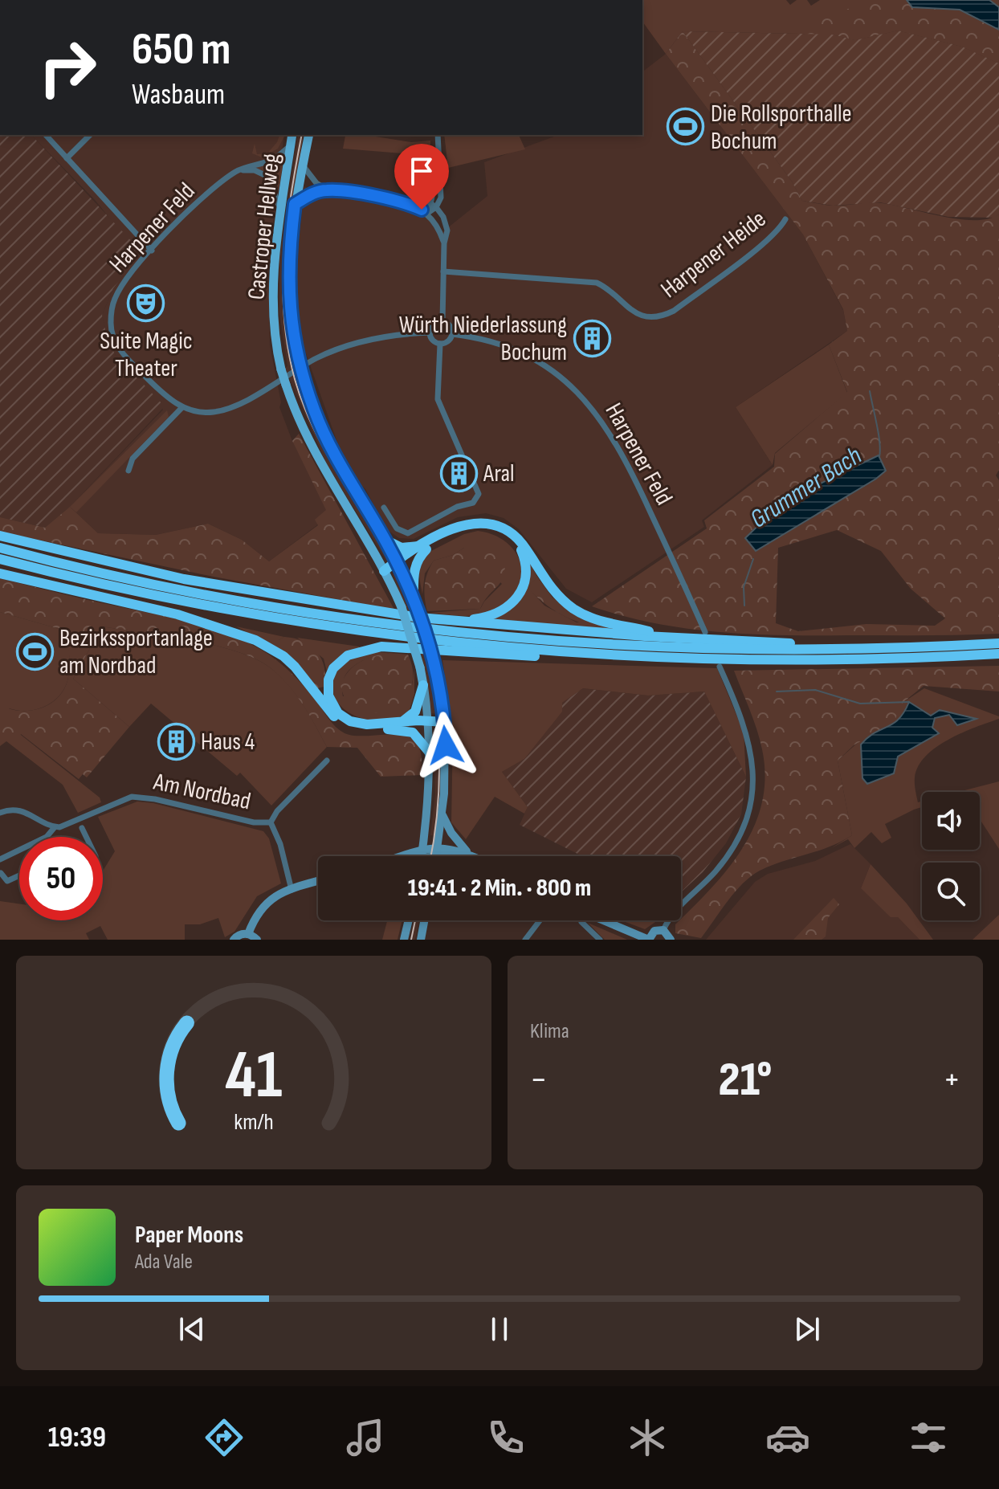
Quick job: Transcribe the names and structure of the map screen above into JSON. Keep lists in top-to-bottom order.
{
  "streets": {
    "main road": ["Castroper Hellweg"],
    "street": ["Harpener Feld", "Harpener Heide", "Am Nordbad"]
  },
  "crossings": [
    ["Castroper Hellweg", "Harpener Feld"]
  ],
  "water": ["Grummer Bach"],
  "places": {
    "sports": ["Die Rollsporthalle Bochum", "Bezirkssportanlage am Nordbad"],
    "theatre": ["Suite Magic Theater"],
    "building": ["Würth Niederlassung Bochum", "Aral", "Haus 4"]
  },
  "page": {
    "turn": ["650 m", "Wasbaum"],
    "limit": "50",
    "trip": "19:41 · 2 Min. · 800 m",
    "tile": "Klima",
    "heat": ["−", "21°", "+"],
    "song": ["Paper Moons", "Ada Vale"],
    "tabs": "19:39",
    "gauge": ["41", "km/h"]
  }
}
